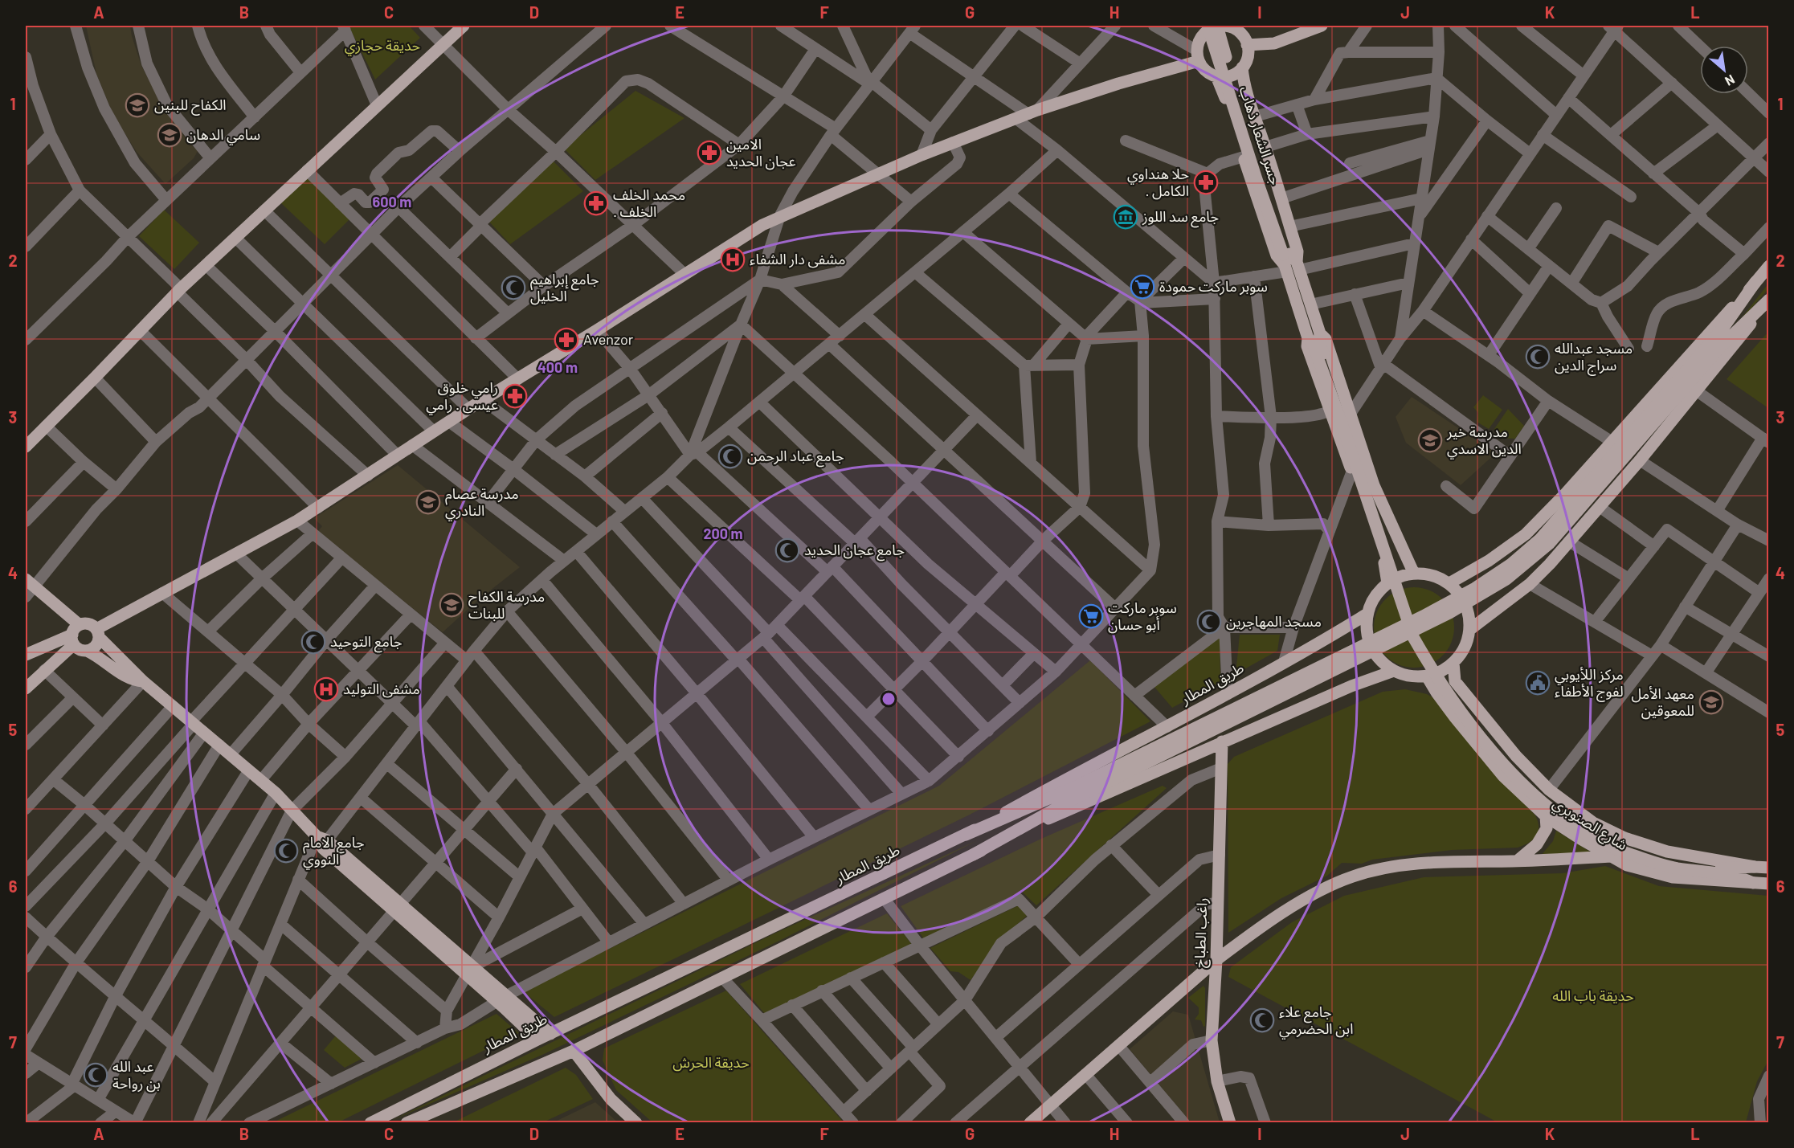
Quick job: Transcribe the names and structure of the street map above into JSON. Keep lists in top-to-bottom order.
{
  "streets": {
    "main road": [
      "جسر الشعار ذهاب",
      "طريق المطار",
      "شارع الصنوبري",
      "راغب الطباخ"
    ]
  },
  "crossings": [
    ["طريق المطار", "شارع الصنوبري"]
  ],
  "parks": ["حديقة حجازي", "حديقة باب الله", "حديقة الحرش"],
  "places": {
    "school or university": [
      "الكفاح للبنين",
      "سامي الدهان",
      "مدرسة خير الدين الاسدي",
      "مدرسة عصام النادري",
      "مدرسة الكفاح للبنات",
      "معهد الأمل للمعوقين"
    ],
    "pharmacy": [
      "الامين عجان الحديد",
      "حلا هنداوي . الكامل",
      "محمد الخلف . الخلف",
      "Avenzor",
      "رامي خلوق عيسى . رامي"
    ],
    "museum": ["جامع سد اللوز"],
    "hospital": ["مشفى دار الشفاء", "مشفى التوليد"],
    "supermarket": ["سوبر ماركت حمودة", "سوبر ماركت أبو حسان"],
    "mosque": [
      "جامع إبراهيم الخليل",
      "مسجد عبدالله سراج الدين",
      "جامع عباد الرحمن",
      "جامع عجان الحديد",
      "مسجد المهاجرين",
      "جامع التوحيد",
      "جامع الامام النووي",
      "جامع علاء ابن الحضرمي",
      "عبد الله بن رواحة"
    ],
    "public building": ["مركز اللأيوبي لفوج الأطفاء"]
  },
  "north": "bottom right",
  "grid": {
    "columns": [
      "A",
      "B",
      "C",
      "D",
      "E",
      "F",
      "G",
      "H",
      "I",
      "J",
      "K",
      "L"
    ],
    "rows": [
      "1",
      "2",
      "3",
      "4",
      "5",
      "6",
      "7"
    ]
  },
  "rings": ["600 m", "400 m", "200 m"]
}
